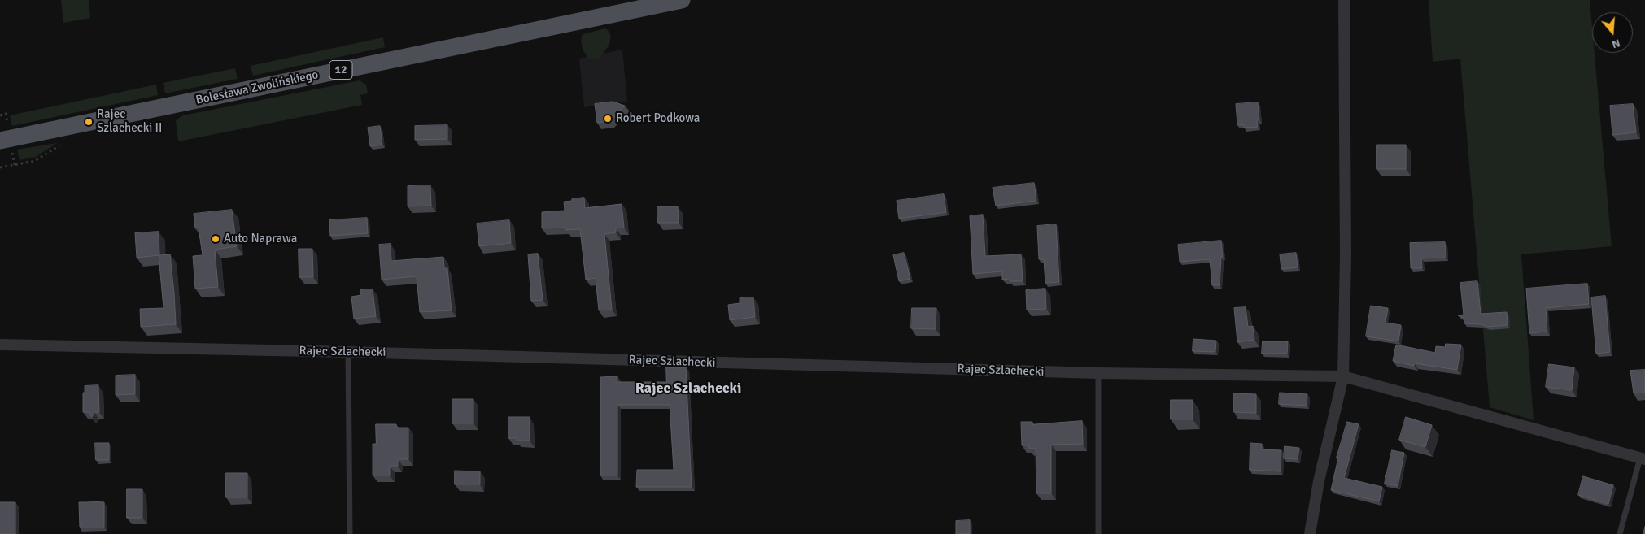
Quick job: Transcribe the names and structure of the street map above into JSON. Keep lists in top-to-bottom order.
{
  "streets": {
    "main road": ["12", "Bolesława Zwolińskiego"],
    "street": ["Rajec Szlachecki"]
  },
  "districts": ["Rajec Szlachecki"],
  "places": ["Robert Podkowa", "Rajec Szlachecki II", "Auto Naprawa"],
  "north": "bottom"
}
